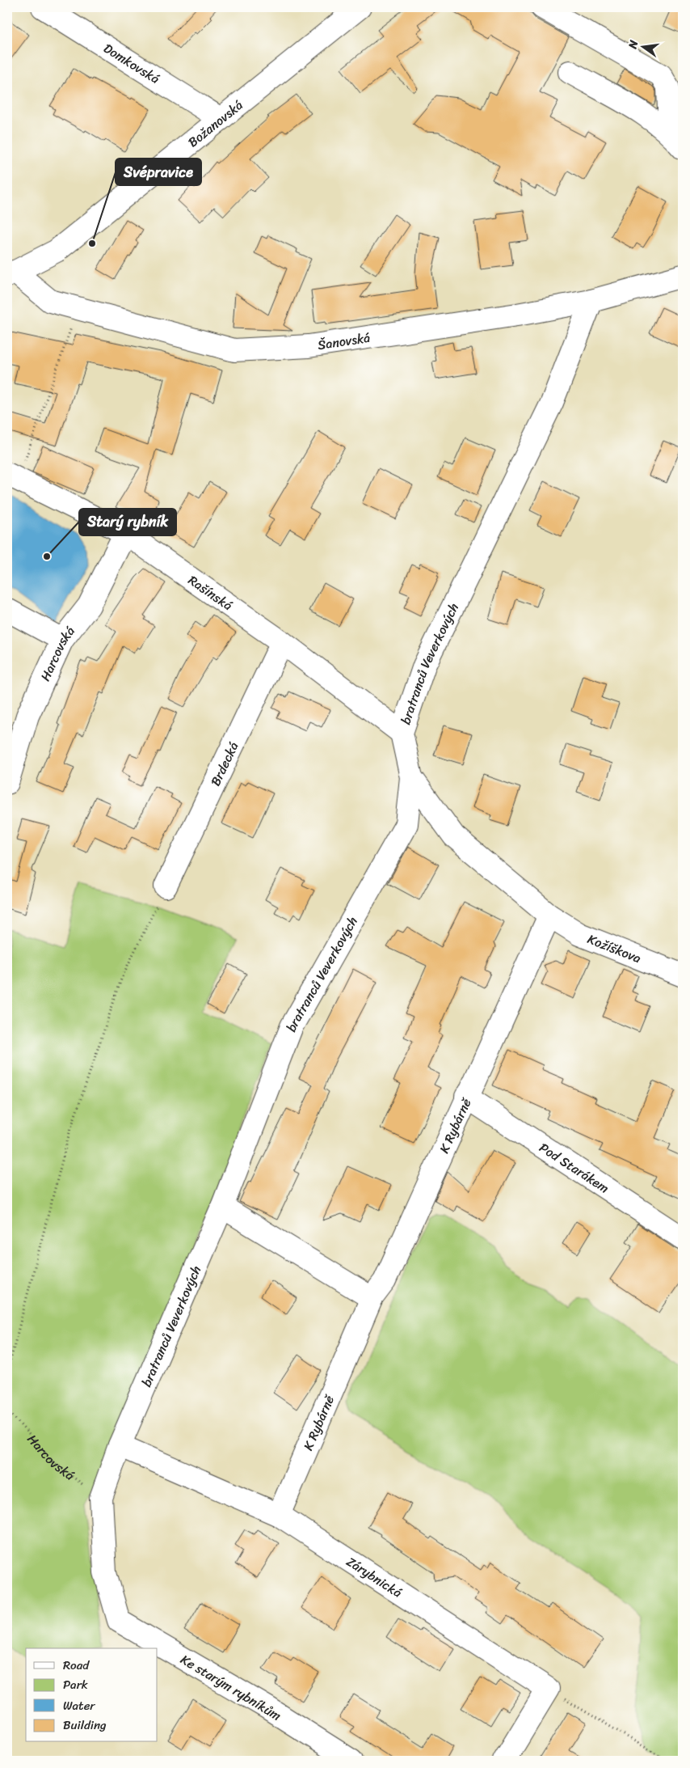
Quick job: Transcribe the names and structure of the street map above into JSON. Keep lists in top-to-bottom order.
{
  "streets": {
    "street": [
      "Domkovská",
      "Božanovská",
      "Šanovská",
      "Rašínská",
      "Harcovská",
      "bratranců Veverkových",
      "Brdecká",
      "Kožíškova",
      "K Rybárně",
      "Pod Starákem",
      "Zárybnická",
      "Ke starým rybníkům"
    ]
  },
  "crossings": [
    ["Domkovská", "Božanovská"],
    ["Božanovská", "Šanovská"],
    ["Šanovská", "bratranců Veverkových"],
    ["Rašínská", "Harcovská"],
    ["Rašínská", "bratranců Veverkových"],
    ["Rašínská", "Brdecká"],
    ["Harcovská", "Ke starým rybníkům"],
    ["bratranců Veverkových", "Zárybnická"],
    ["bratranců Veverkových", "Ke starým rybníkům"],
    ["Kožíškova", "K Rybárně"],
    ["K Rybárně", "Pod Starákem"],
    ["K Rybárně", "Zárybnická"],
    ["Zárybnická", "Ke starým rybníkům"]
  ],
  "places": ["Svépravice", "Starý rybník"],
  "legend": [
    "Road",
    "Park",
    "Water",
    "Building"
  ],
  "north": "left"
}
